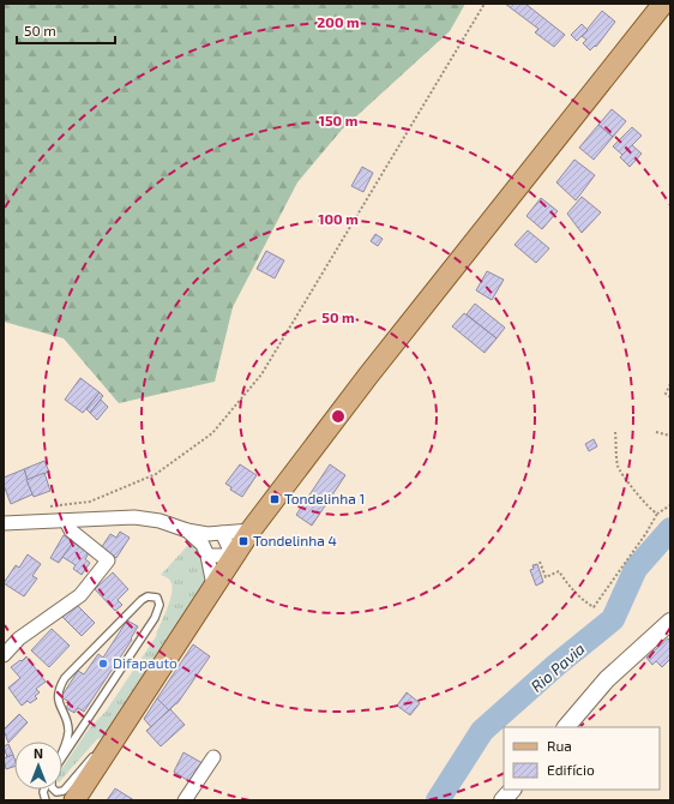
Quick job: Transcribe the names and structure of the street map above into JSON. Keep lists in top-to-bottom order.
{
  "water": ["Rio Pavia"],
  "places": {
    "transit": ["Tondelinha 1", "Tondelinha 4"],
    "other": ["Difapauto"]
  },
  "legend": ["Rua", "Edifício"],
  "scale_bar": "50 m",
  "north": "top",
  "rings": [
    "200 m",
    "150 m",
    "100 m",
    "50 m"
  ]
}
